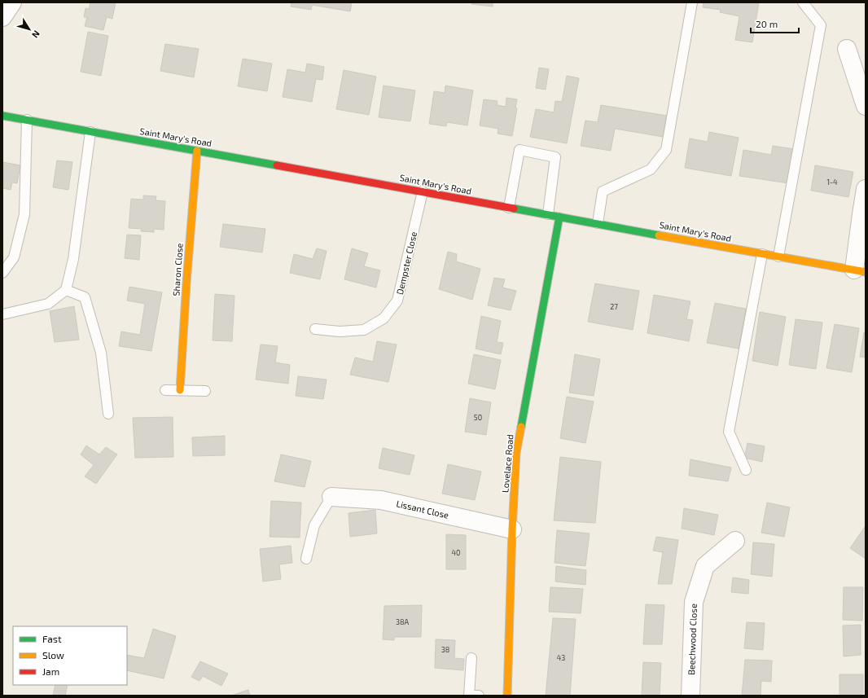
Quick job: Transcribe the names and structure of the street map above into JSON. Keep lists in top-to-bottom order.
{
  "streets": {
    "street": [
      "Saint Mary's Road",
      "Sharon Close",
      "Lovelace Road",
      "Lissant Close",
      "Beechwood Close"
    ],
    "lane": ["Dempster Close"]
  },
  "crossings": [
    ["Saint Mary's Road", "Dempster Close"],
    ["Saint Mary's Road", "Sharon Close"],
    ["Saint Mary's Road", "Lovelace Road"],
    ["Lovelace Road", "Lissant Close"]
  ],
  "house_numbers": [
    "1-4",
    "27",
    "50",
    "40",
    "38A",
    "38",
    "43"
  ],
  "legend": ["Fast", "Slow", "Jam"],
  "scale_bar": "20 m",
  "north": "bottom right"
}
